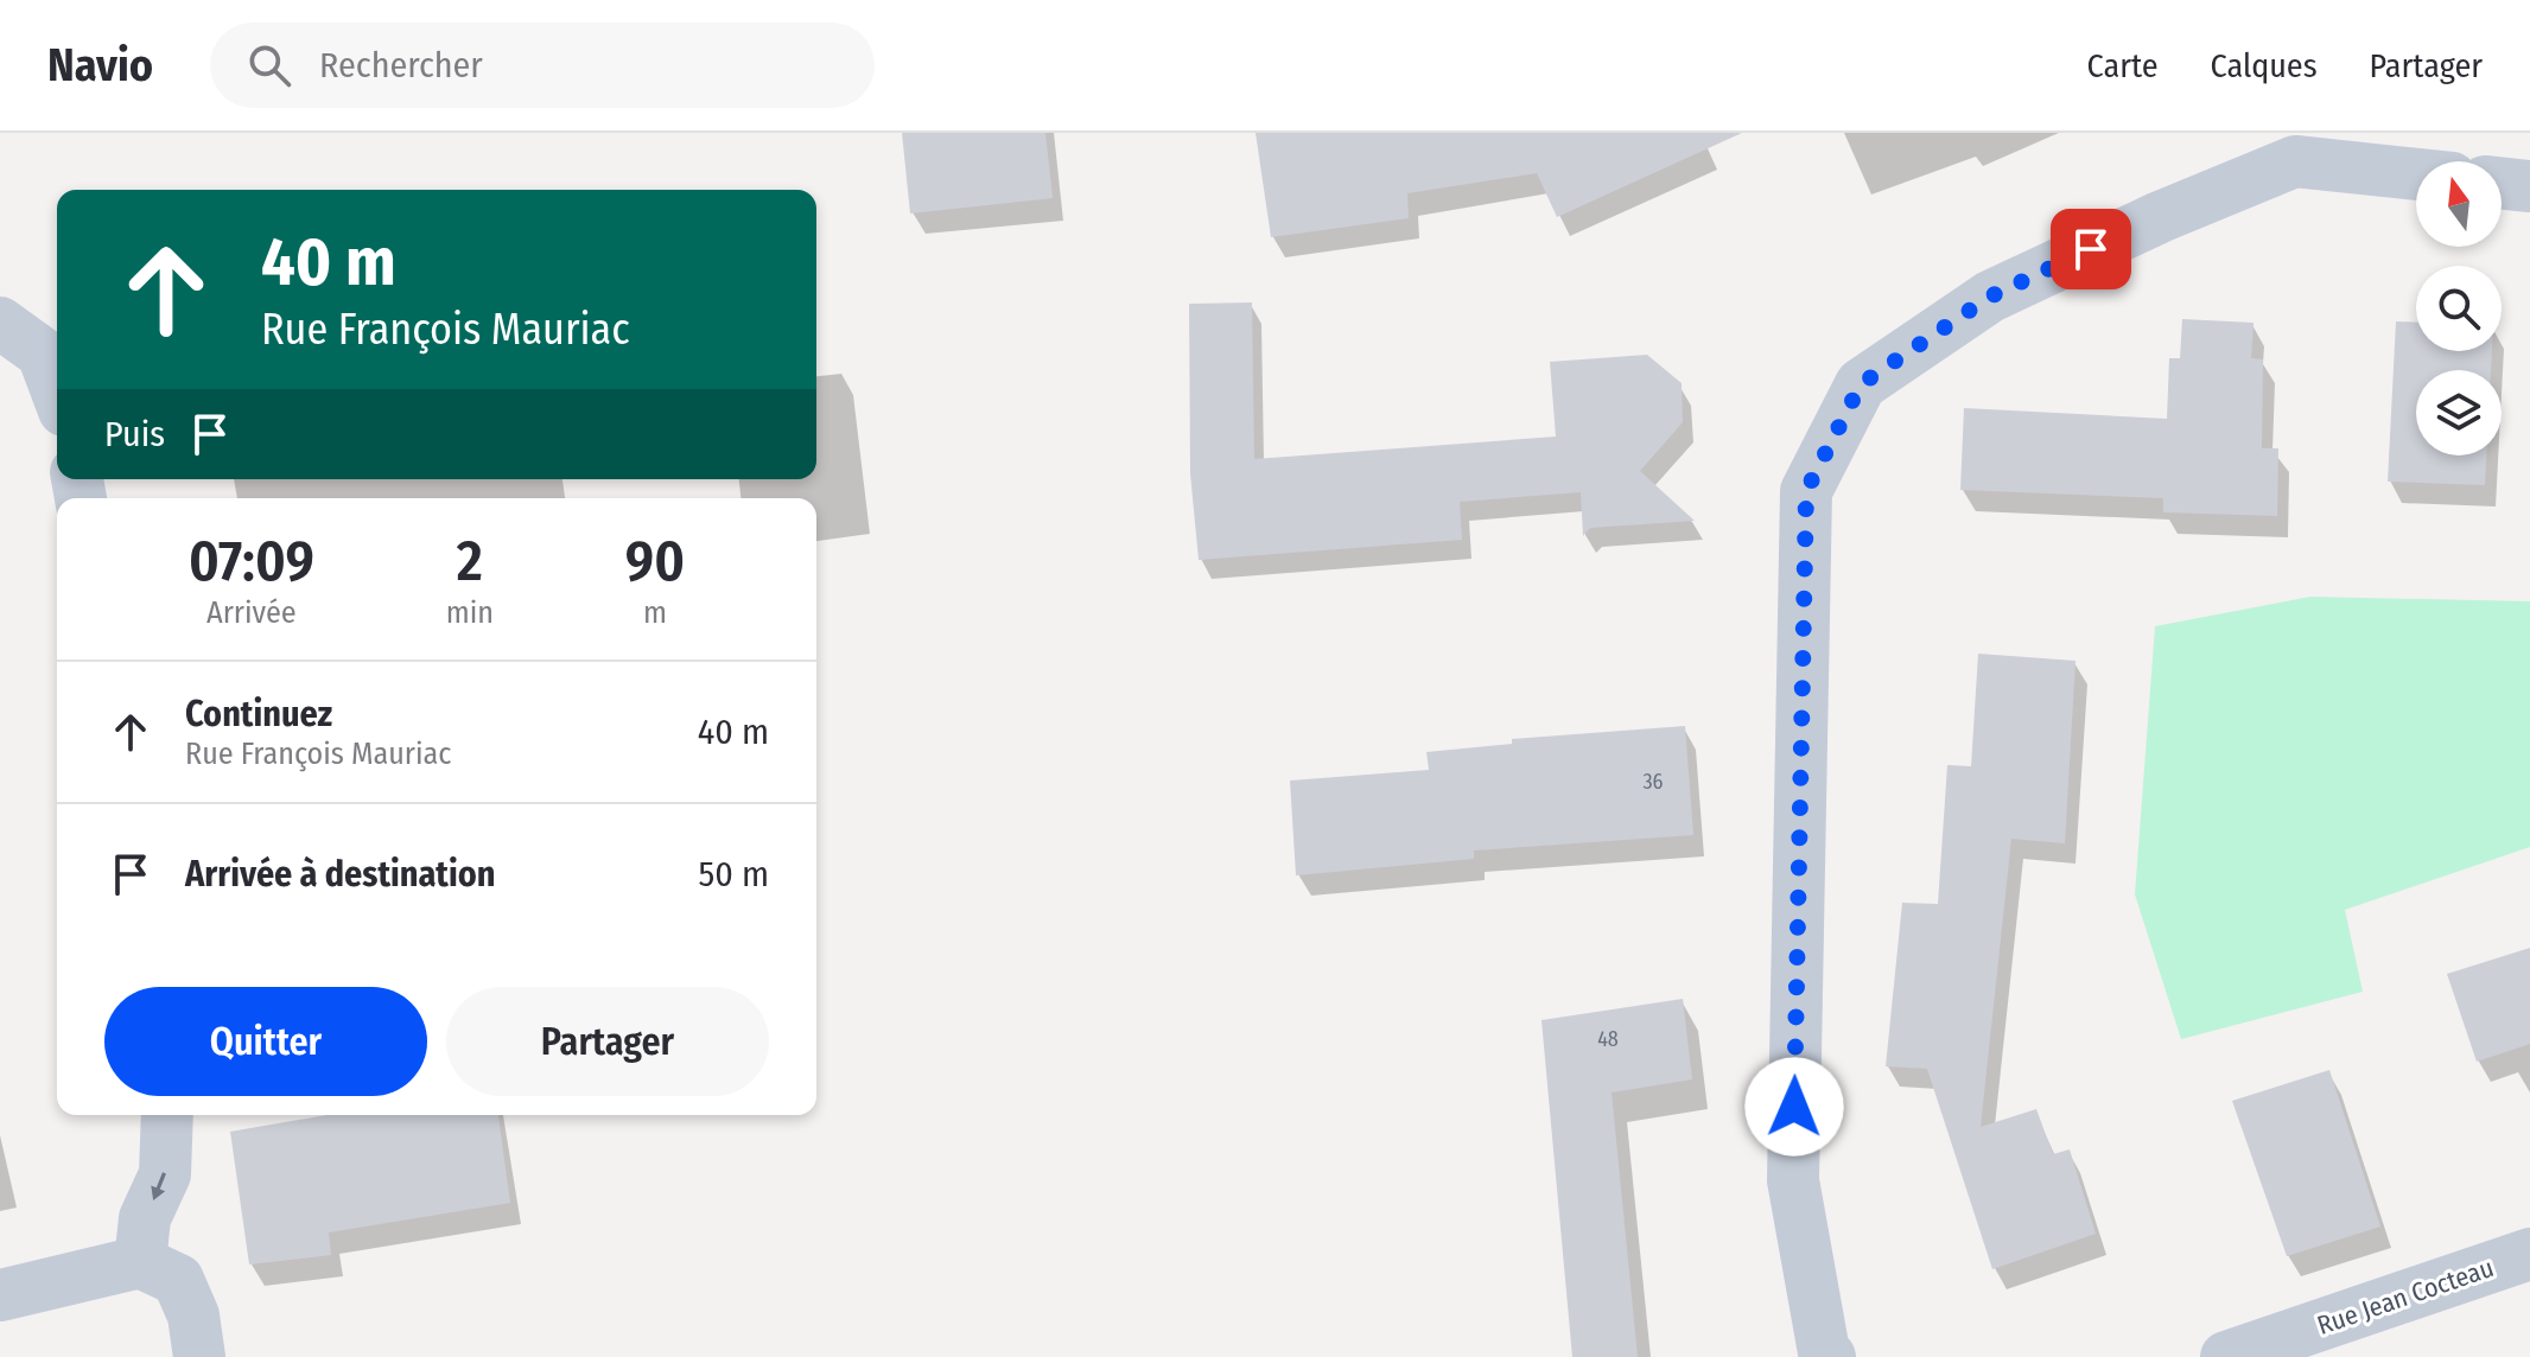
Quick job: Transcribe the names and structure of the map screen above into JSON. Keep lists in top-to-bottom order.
{
  "streets": {
    "street": ["Rue Jean Cocteau"]
  },
  "house_numbers": ["36", "48"],
  "north": "top",
  "page": {
    "header": "Navio",
    "search": "Rechercher",
    "nav": ["Carte", "Calques", "Partager"],
    "turn": ["40 m", "Rue François Mauriac"],
    "then": "Puis",
    "eta": [
      "07:09",
      "Arrivée",
      "2",
      "min",
      "90",
      "m"
    ],
    "list": [
      {
        "name": "Continuez",
        "note": "Rue François Mauriac",
        "value": "40 m"
      },
      {
        "name": "Arrivée à destination",
        "value": "50 m"
      }
    ],
    "buttons": ["Quitter", "Partager"]
  }
}
